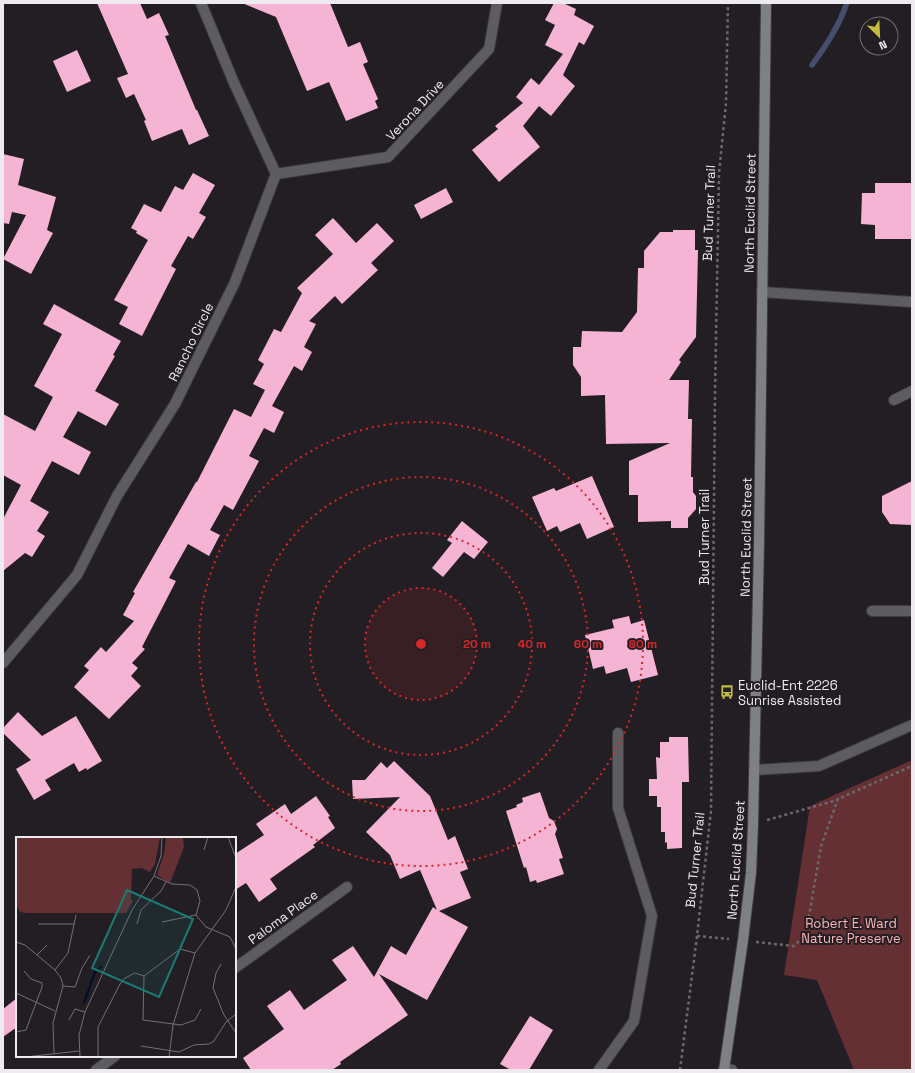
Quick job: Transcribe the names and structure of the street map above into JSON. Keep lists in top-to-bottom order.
{
  "streets": {
    "main road": ["North Euclid Street"],
    "street": ["Verona Drive", "Rancho Circle", "Paloma Place"],
    "path": ["Bud Turner Trail"]
  },
  "crossings": [
    ["Verona Drive", "Rancho Circle"]
  ],
  "parks": ["Robert E. Ward Nature Preserve"],
  "places": {
    "bus stop": ["Euclid-Ent 2226 Sunrise Assisted"]
  },
  "north": "bottom right",
  "rings": [
    "20 m",
    "40 m",
    "60 m",
    "80 m"
  ]
}
